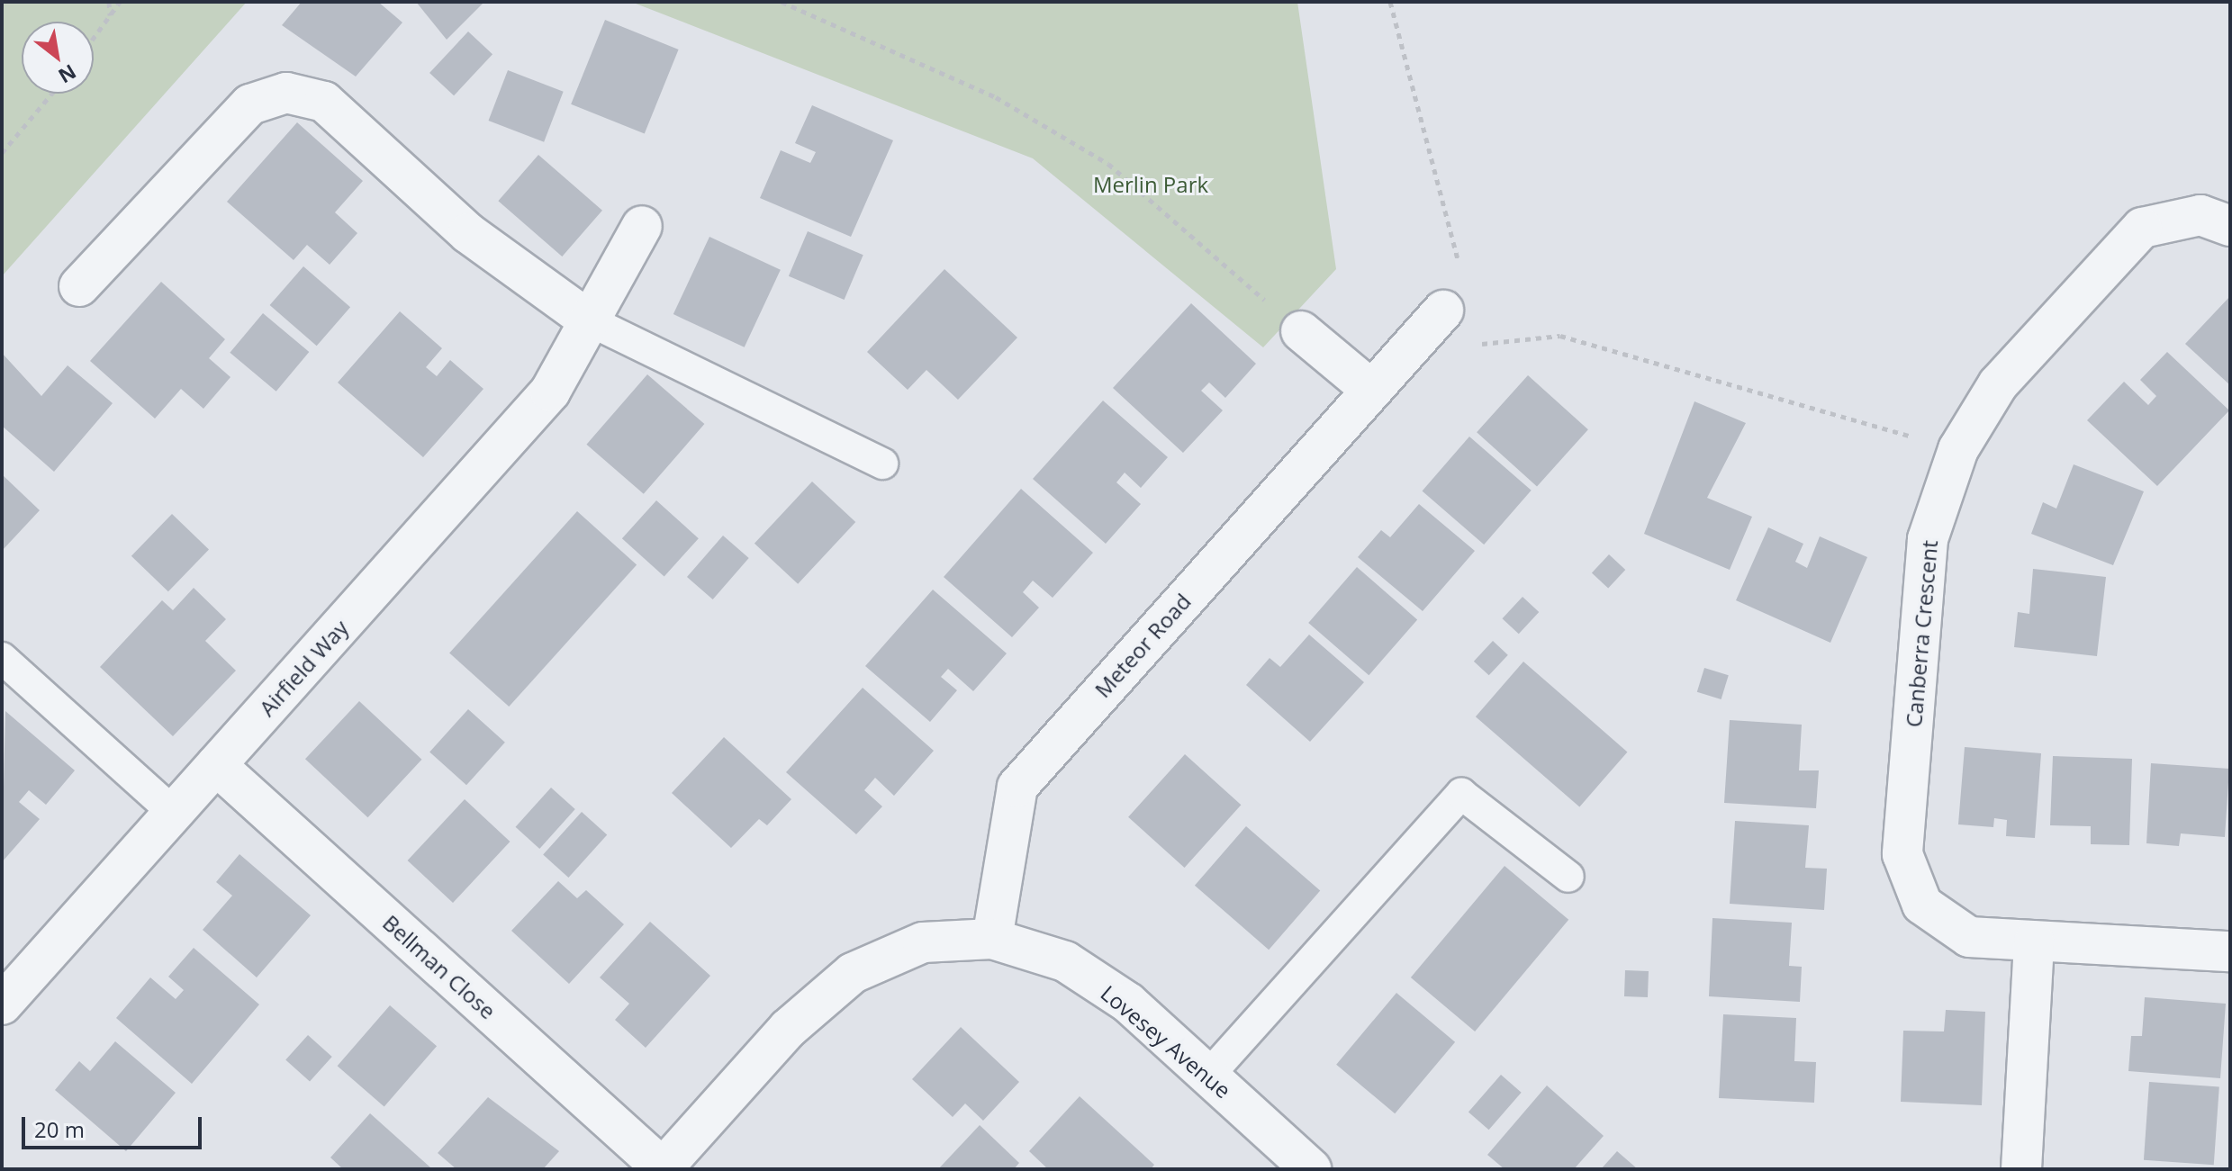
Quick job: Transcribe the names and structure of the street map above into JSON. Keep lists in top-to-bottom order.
{
  "streets": {
    "street": [
      "Canberra Crescent",
      "Meteor Road",
      "Airfield Way",
      "Bellman Close",
      "Lovesey Avenue"
    ]
  },
  "crossings": [
    ["Meteor Road", "Lovesey Avenue"],
    ["Airfield Way", "Bellman Close"],
    ["Bellman Close", "Lovesey Avenue"]
  ],
  "parks": ["Merlin Park"],
  "scale_bar": "20 m",
  "north": "bottom right"
}
